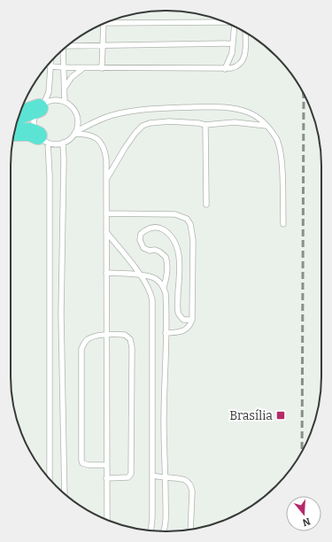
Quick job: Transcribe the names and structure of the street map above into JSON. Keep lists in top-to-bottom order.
{
  "places": {
    "transit": ["Brasília"]
  },
  "north": "bottom"
}
